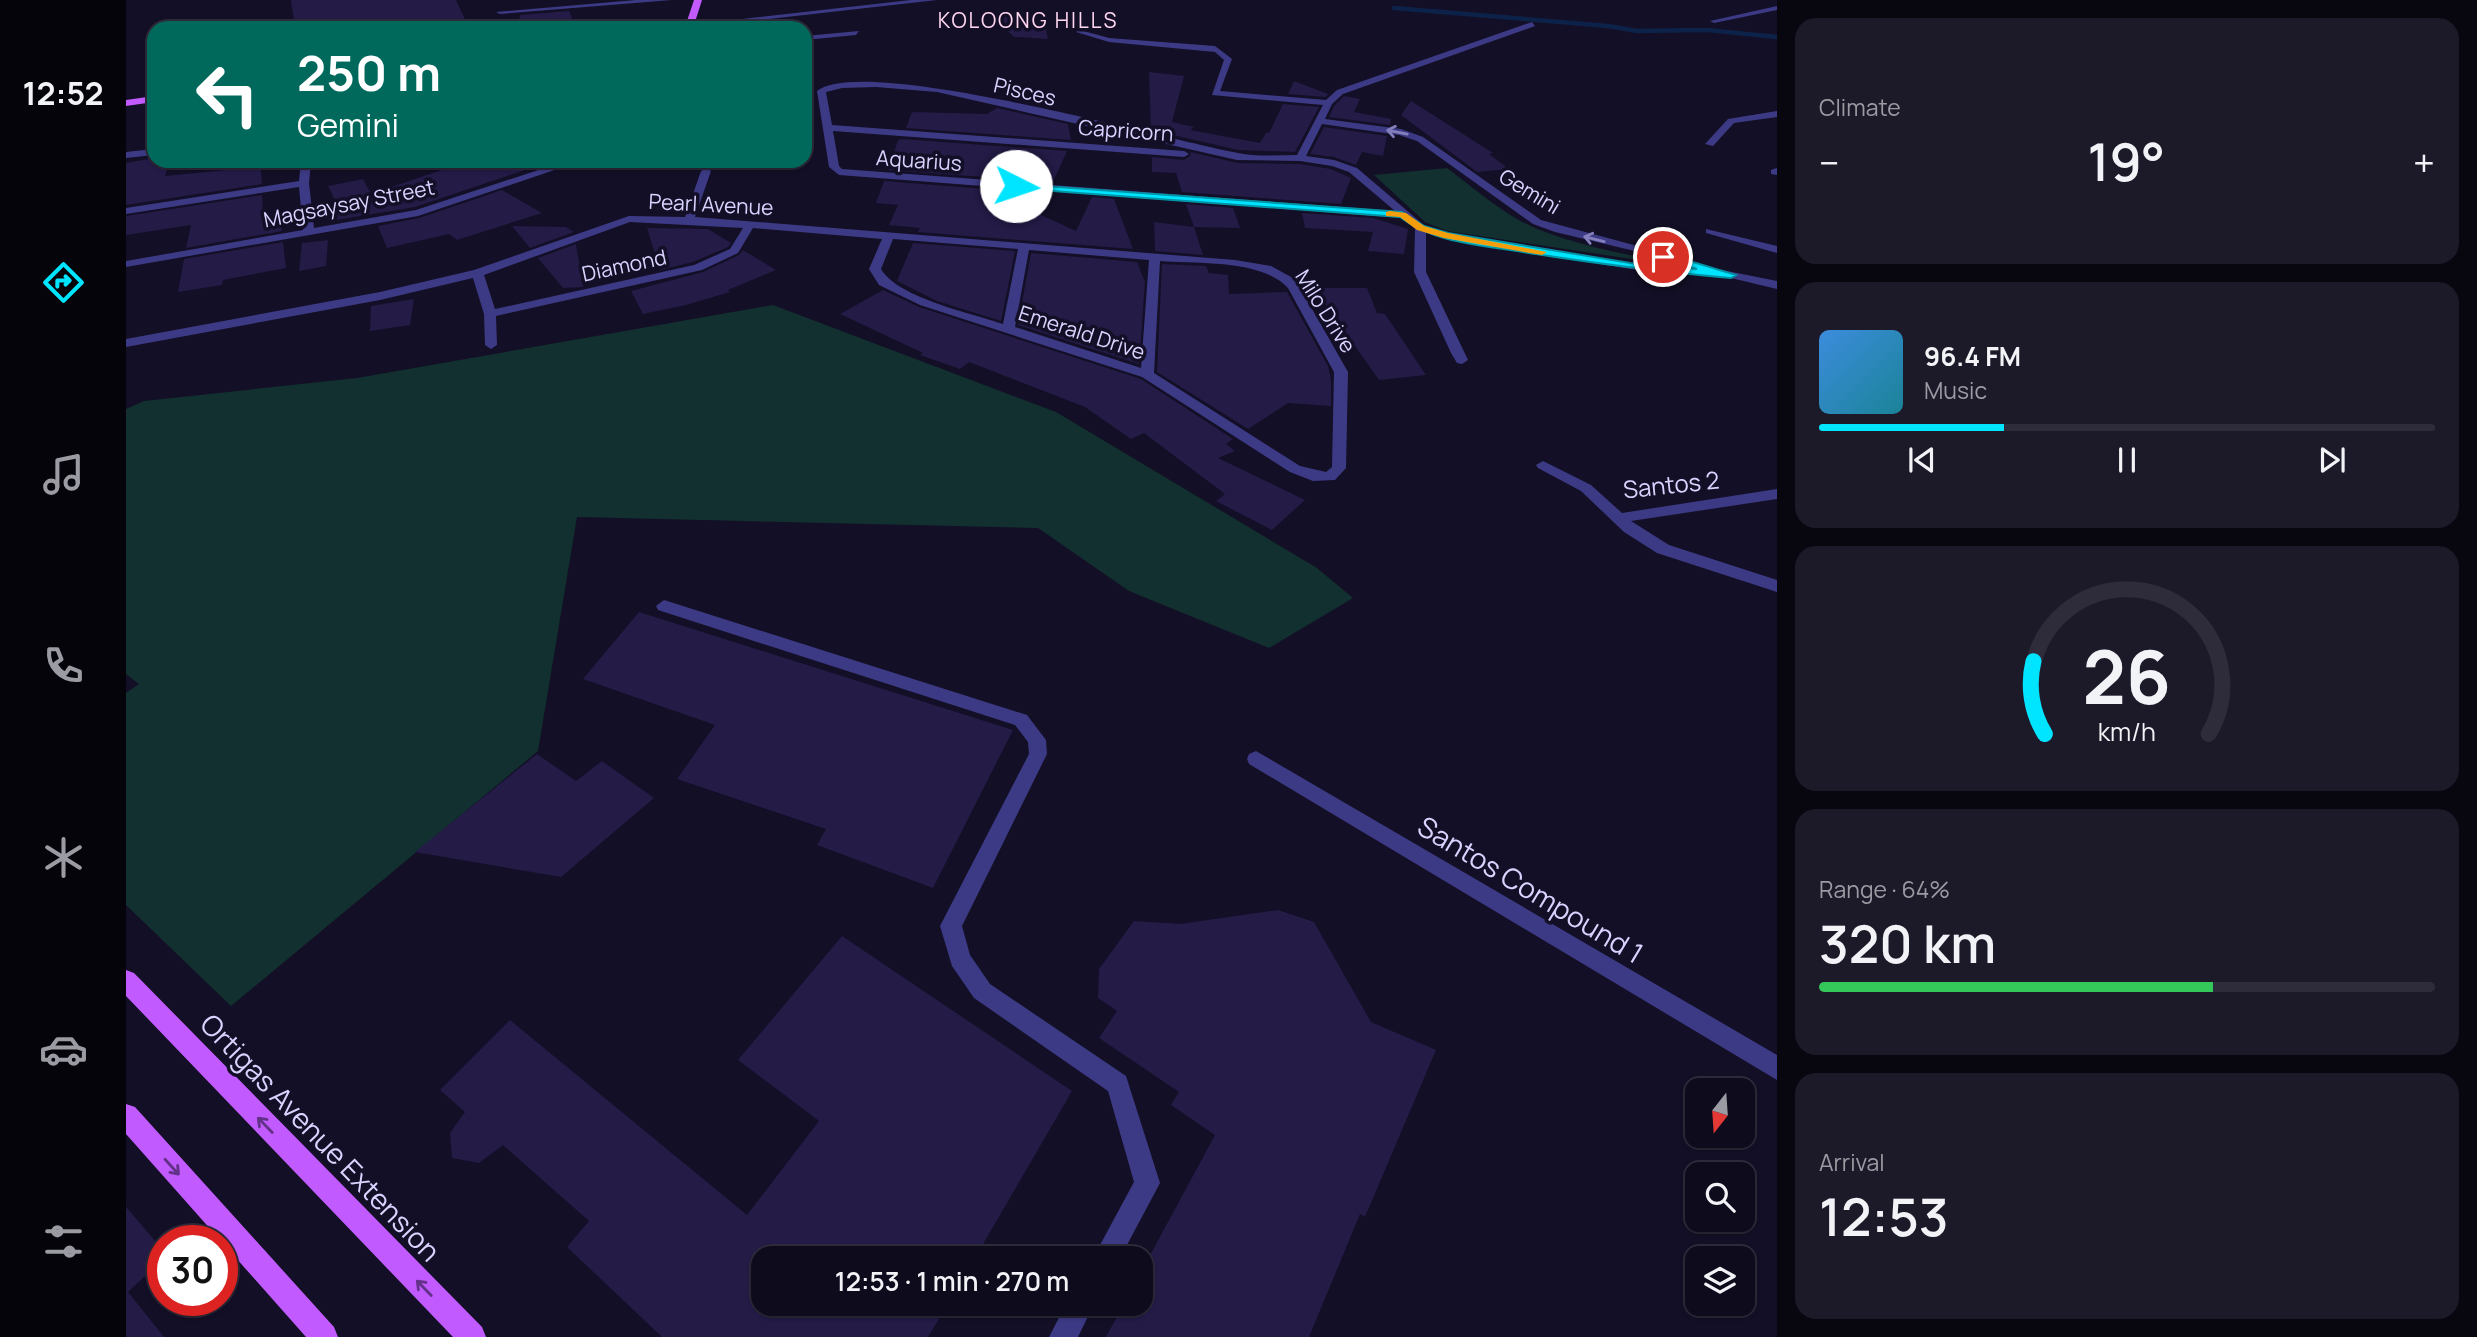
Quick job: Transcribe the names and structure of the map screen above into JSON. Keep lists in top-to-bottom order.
{
  "streets": {
    "main road": ["Ortigas Avenue Extension"],
    "street": [
      "Pisces",
      "Capricorn",
      "Aquarius",
      "Gemini",
      "Magsaysay Street",
      "Pearl Avenue",
      "Diamond",
      "Milo Drive",
      "Emerald Drive",
      "Santos 2",
      "Santos Compound 1"
    ]
  },
  "crossings": [
    ["Pisces", "Capricorn"],
    ["Pisces", "Aquarius"],
    ["Capricorn", "Aquarius"],
    ["Pearl Avenue", "Diamond"],
    ["Pearl Avenue", "Milo Drive"],
    ["Pearl Avenue", "Emerald Drive"],
    ["Milo Drive", "Emerald Drive"]
  ],
  "districts": ["KOLOONG HILLS"],
  "north": "bottom",
  "page": {
    "tabs": "12:52",
    "tile": [
      "Climate",
      ["Range · 64%", "320 km"],
      ["Arrival", "12:53"]
    ],
    "turn": ["250 m", "Gemini"],
    "heat": ["−", "19°", "+"],
    "song": ["96.4 FM", "Music"],
    "limit": "30",
    "trip": "12:53 · 1 min · 270 m",
    "gauge": ["26", "km/h"]
  }
}
